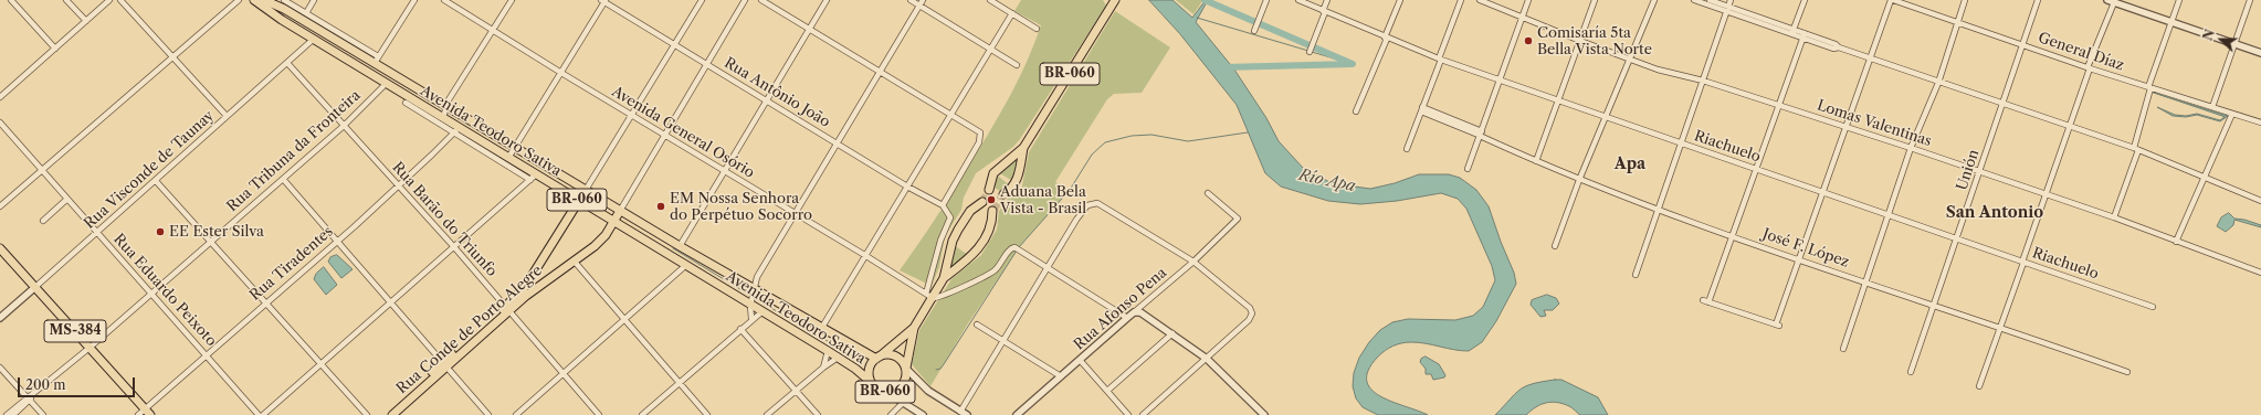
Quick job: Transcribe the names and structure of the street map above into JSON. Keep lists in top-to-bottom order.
{
  "streets": {
    "main road": [
      "BR-060",
      "Avenida Teodoro Sativa",
      "Rua Conde de Porto Alegre",
      "MS-384"
    ],
    "street": [
      "General Díaz",
      "Rua Antônio João",
      "Lomas Valentinas",
      "Avenida General Osório",
      "Riachuelo",
      "Rua Tribuna da Fronteira",
      "Rua Visconde de Taunay",
      "Unión",
      "Rua Barão do Triunfo",
      "José F. López",
      "Rua Tiradentes",
      "Rua Eduardo Peixoto",
      "Rua Afonso Pena"
    ]
  },
  "crossings": [
    ["General Díaz", "Unión"],
    ["BR-060", "Avenida Teodoro Sativa"],
    ["BR-060", "Avenida General Osório"],
    ["Lomas Valentinas", "Unión"],
    ["Avenida Teodoro Sativa", "Rua Tribuna da Fronteira"],
    ["Avenida Teodoro Sativa", "Rua Visconde de Taunay"],
    ["Avenida Teodoro Sativa", "Rua Tiradentes"],
    ["Avenida Teodoro Sativa", "Rua Conde de Porto Alegre"],
    ["Riachuelo", "Unión"],
    ["Rua Tribuna da Fronteira", "Rua Barão do Triunfo"],
    ["Rua Tribuna da Fronteira", "Rua Eduardo Peixoto"],
    ["Rua Tribuna da Fronteira", "MS-384"],
    ["Rua Visconde de Taunay", "Rua Barão do Triunfo"],
    ["Rua Visconde de Taunay", "Rua Eduardo Peixoto"],
    ["Rua Visconde de Taunay", "MS-384"],
    ["Unión", "José F. López"],
    ["Rua Barão do Triunfo", "Rua Tiradentes"],
    ["Rua Barão do Triunfo", "Rua Conde de Porto Alegre"],
    ["Rua Tiradentes", "Rua Eduardo Peixoto"],
    ["Rua Tiradentes", "MS-384"]
  ],
  "districts": ["Apa", "San Antonio"],
  "water": ["Río Apa"],
  "places": [
    "Comisaría 5ta Bella Vista Norte",
    "Aduana Bela Vista - Brasil",
    "EM Nossa Senhora do Perpétuo Socorro",
    "EE Ester Silva"
  ],
  "scale_bar": "200 m",
  "north": "left"
}
